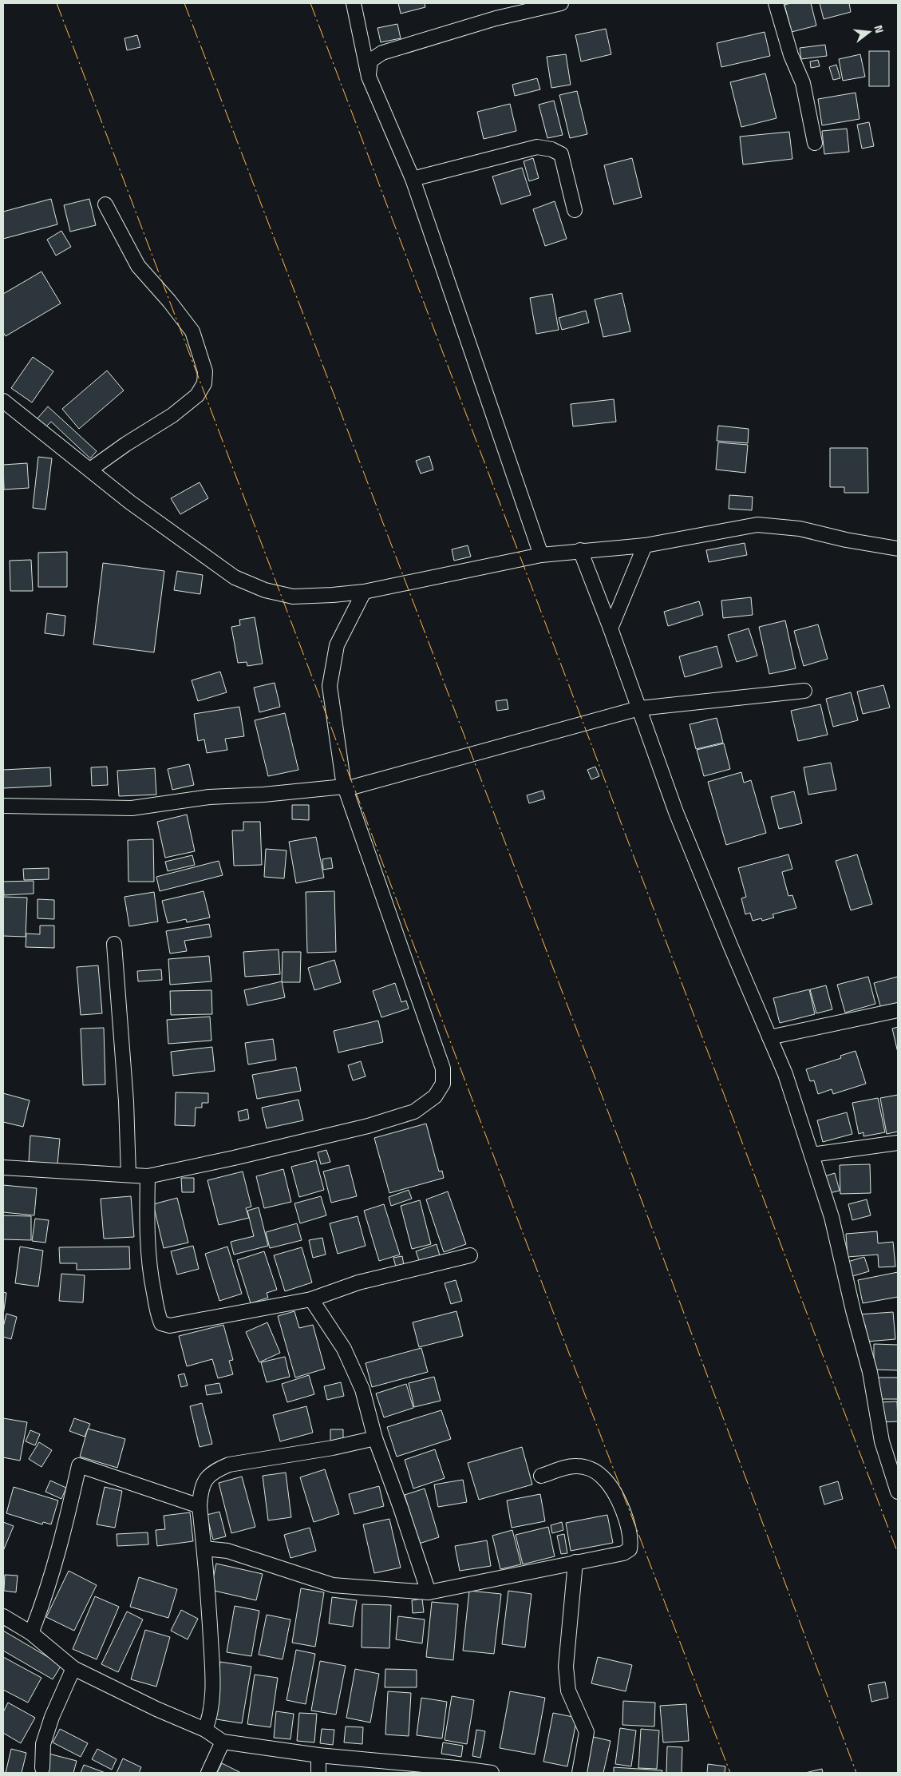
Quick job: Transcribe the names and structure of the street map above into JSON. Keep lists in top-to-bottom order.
{
  "north": "right"
}
